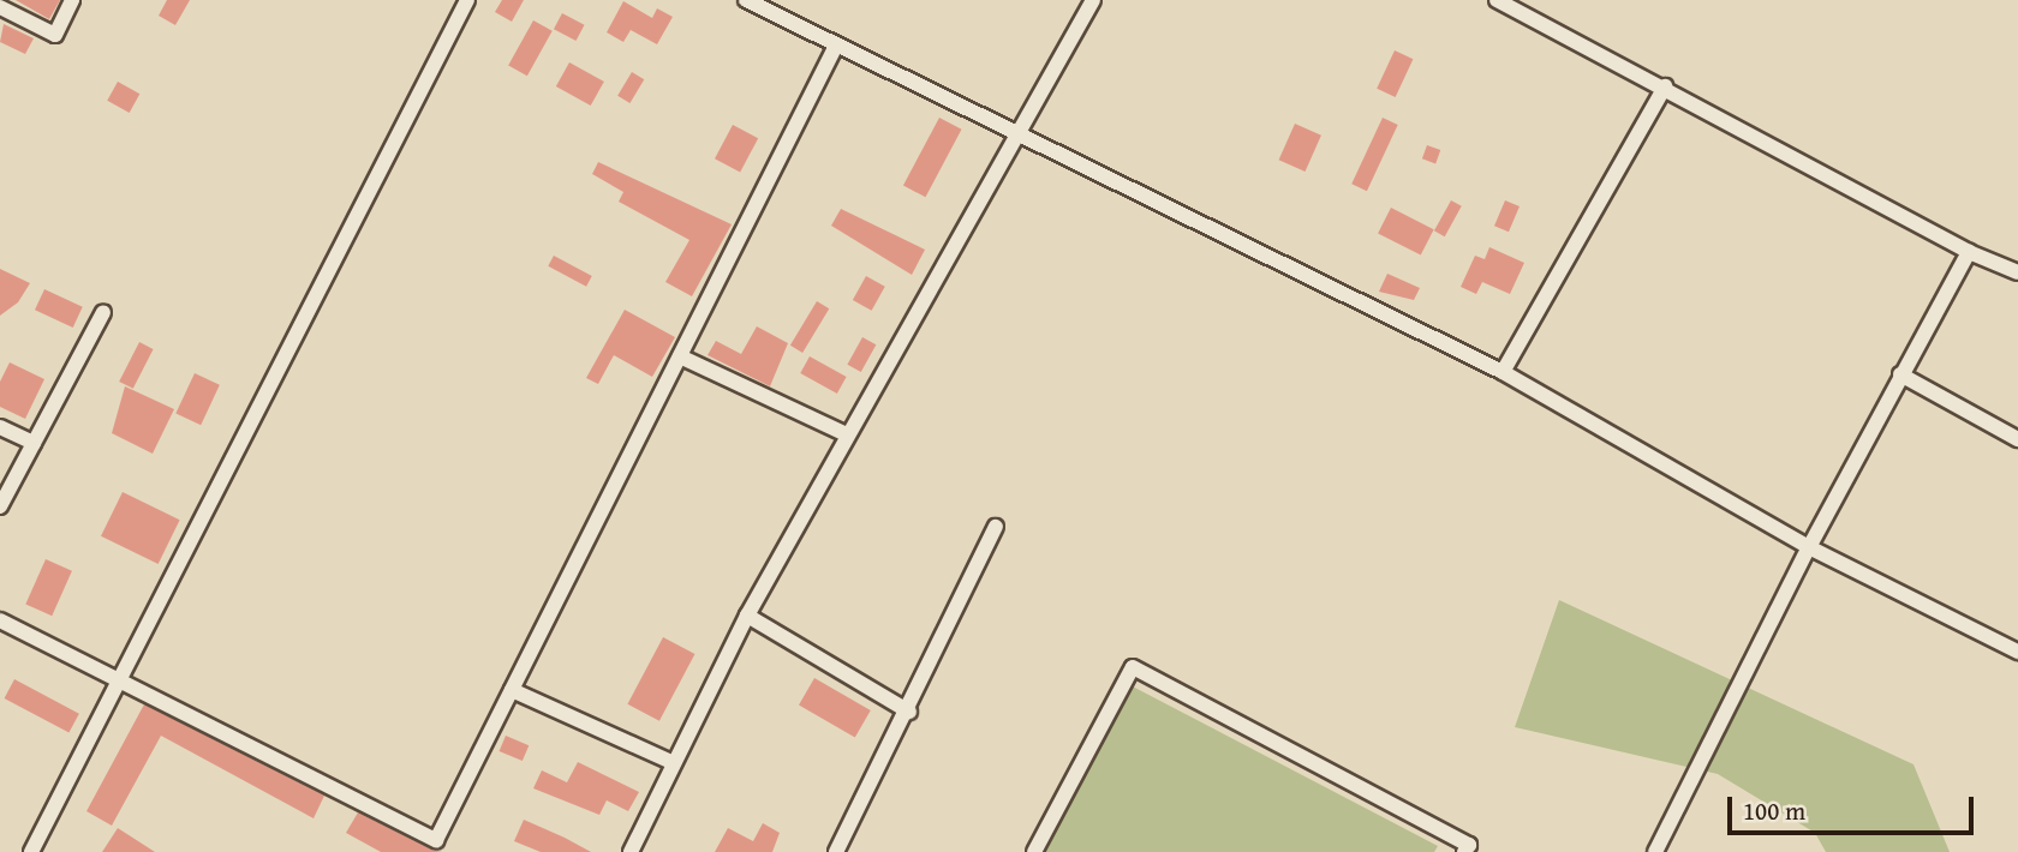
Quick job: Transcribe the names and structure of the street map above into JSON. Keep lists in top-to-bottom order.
{
  "scale_bar": "100 m"
}
